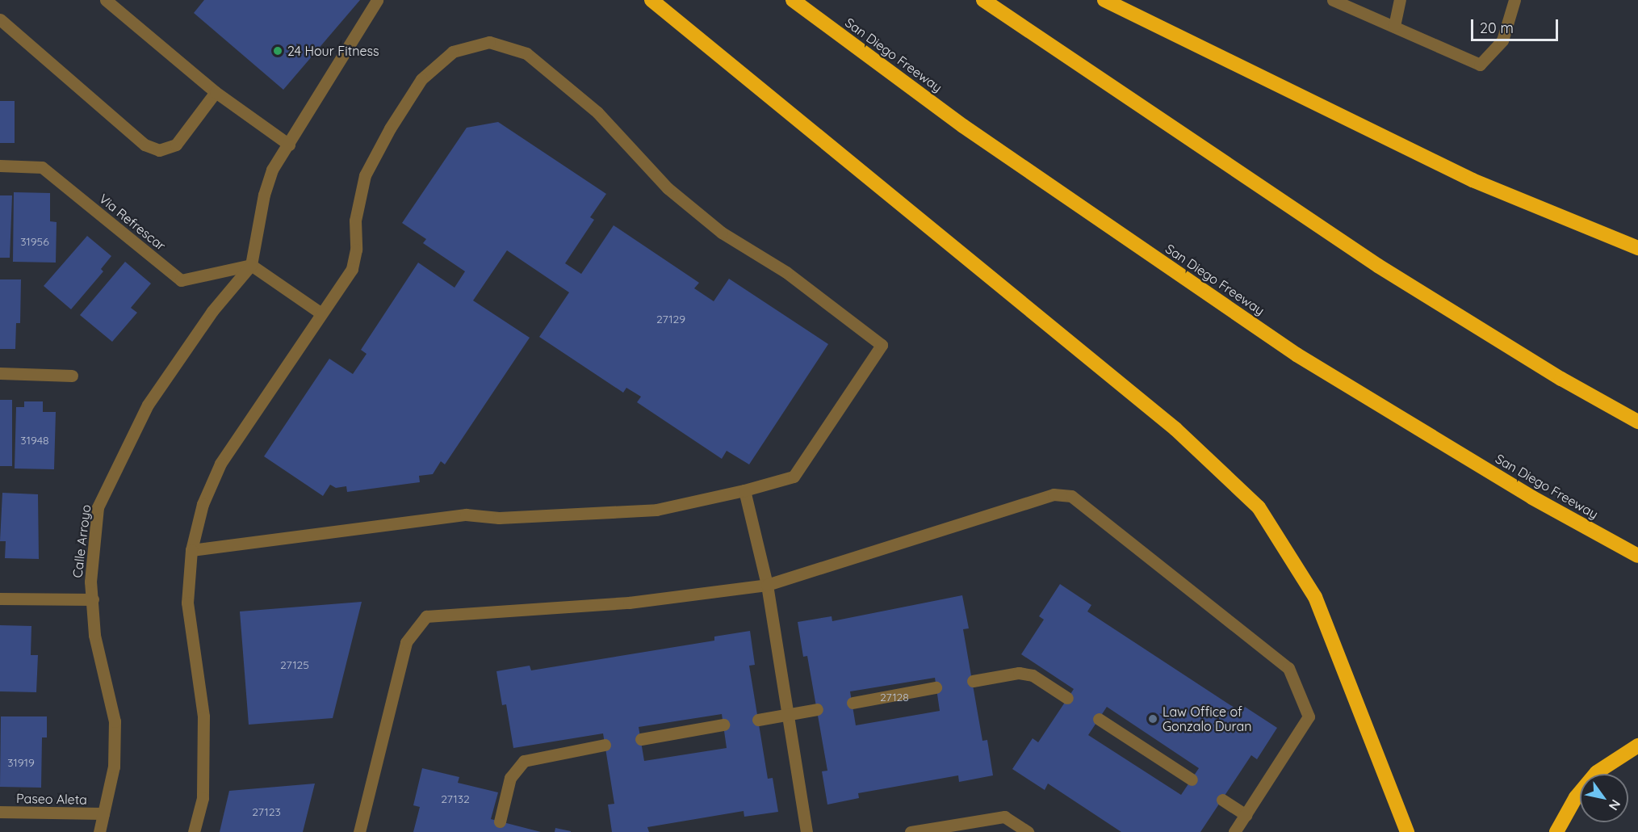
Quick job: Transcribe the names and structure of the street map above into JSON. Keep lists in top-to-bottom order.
{
  "streets": {
    "highway": ["San Diego Freeway"],
    "street": ["Via Refrescar", "Calle Arroyo", "Paseo Aleta"]
  },
  "crossings": [
    ["Via Refrescar", "Calle Arroyo"],
    ["Calle Arroyo", "Paseo Aleta"]
  ],
  "places": ["24 Hour Fitness", "Law Office of Gonzalo Duran"],
  "house_numbers": [
    "31956",
    "27129",
    "31948",
    "27125",
    "27128",
    "31919",
    "27132",
    "27123"
  ],
  "scale_bar": "20 m",
  "north": "bottom right"
}
